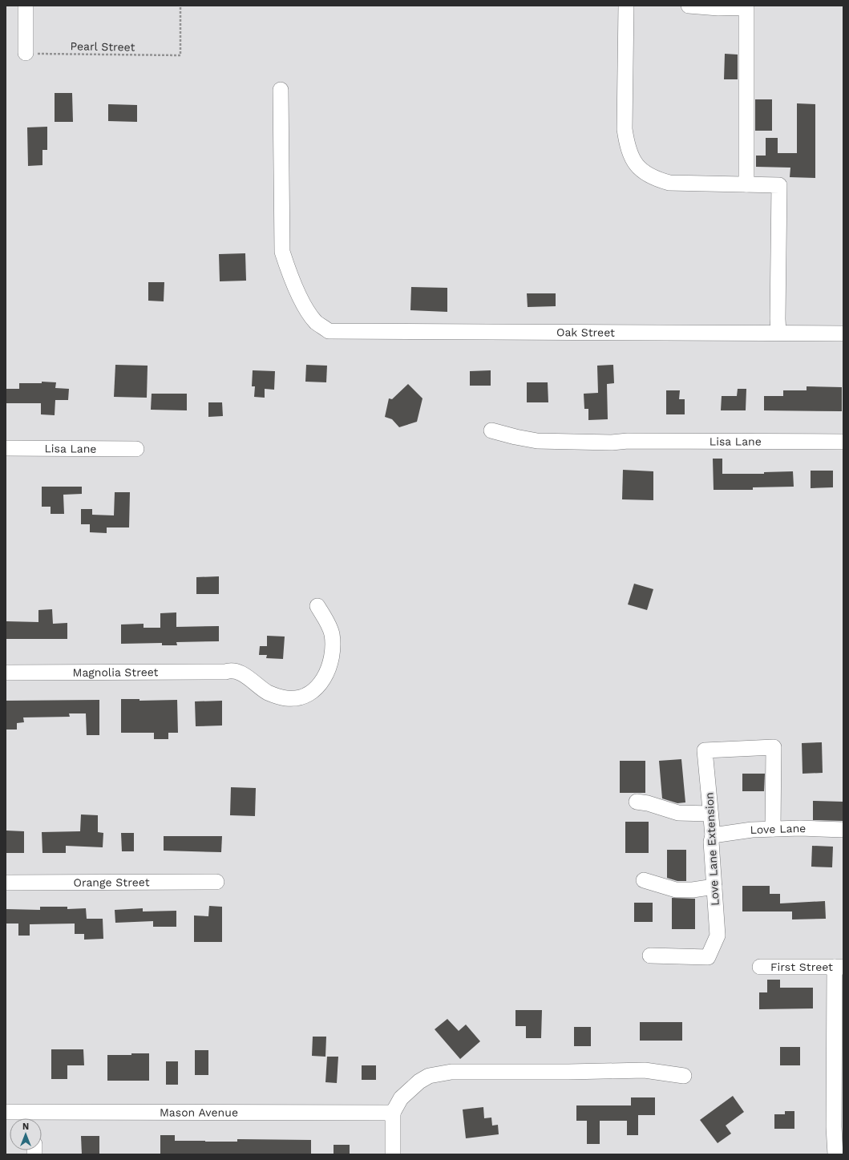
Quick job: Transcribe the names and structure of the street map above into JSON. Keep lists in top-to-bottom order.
{
  "streets": {
    "street": [
      "Oak Street",
      "Lisa Lane",
      "Magnolia Street",
      "Love Lane",
      "Love Lane Extension",
      "Orange Street",
      "First Street",
      "Mason Avenue"
    ],
    "path": ["Pearl Street"]
  },
  "crossings": [
    ["Love Lane", "Love Lane Extension"]
  ],
  "north": "top"
}
